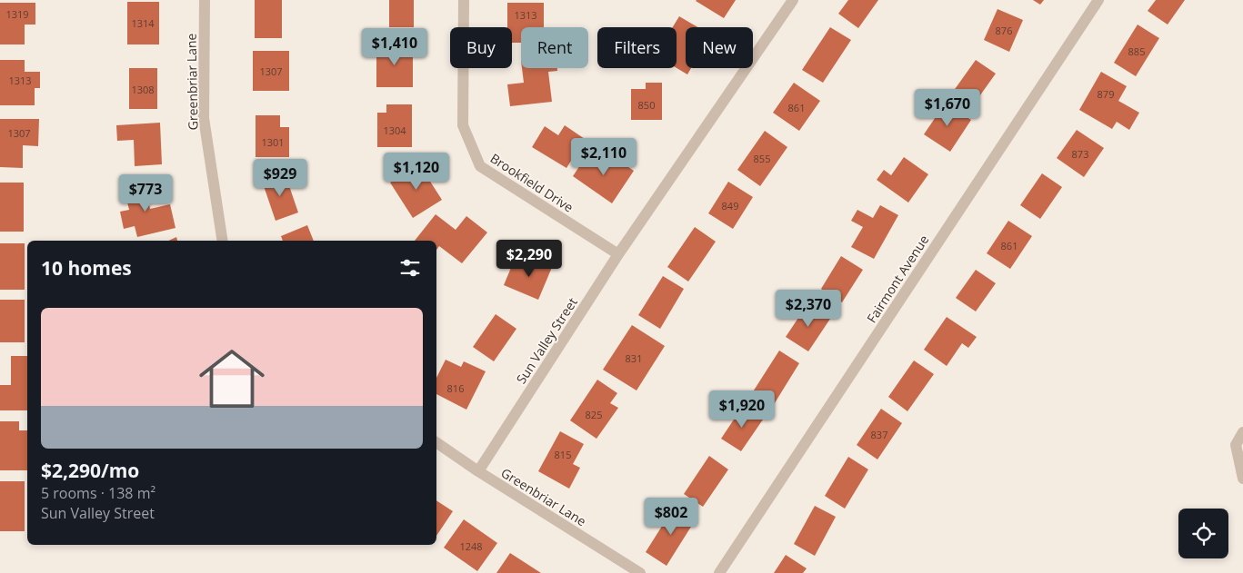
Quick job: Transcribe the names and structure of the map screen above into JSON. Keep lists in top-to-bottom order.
{
  "streets": {
    "street": [
      "Greenbriar Lane",
      "Brookfield Drive",
      "Fairmont Avenue",
      "Sun Valley Street"
    ]
  },
  "crossings": [
    ["Greenbriar Lane", "Sun Valley Street"],
    ["Brookfield Drive", "Sun Valley Street"]
  ],
  "house_numbers": [
    "1319",
    "1313",
    "1314",
    "876",
    "885",
    "1307",
    "1313",
    "1308",
    "879",
    "850",
    "861",
    "1304",
    "1307",
    "1301",
    "873",
    "855",
    "849",
    "861",
    "831",
    "816",
    "825",
    "837",
    "815",
    "1248"
  ],
  "page": {
    "chip": [
      "Buy",
      "Rent",
      "Filters",
      "New"
    ],
    "price": [
      "$1,410",
      "$1,670",
      "$2,110",
      "$1,120",
      "$929",
      "$773",
      "$2,290",
      "$2,370",
      "$1,920",
      "$802"
    ],
    "heading": "10 homes",
    "list": [
      {
        "name": "$2,290/mo",
        "note": "5 rooms · 138 m² · Sun Valley Street"
      }
    ]
  }
}
